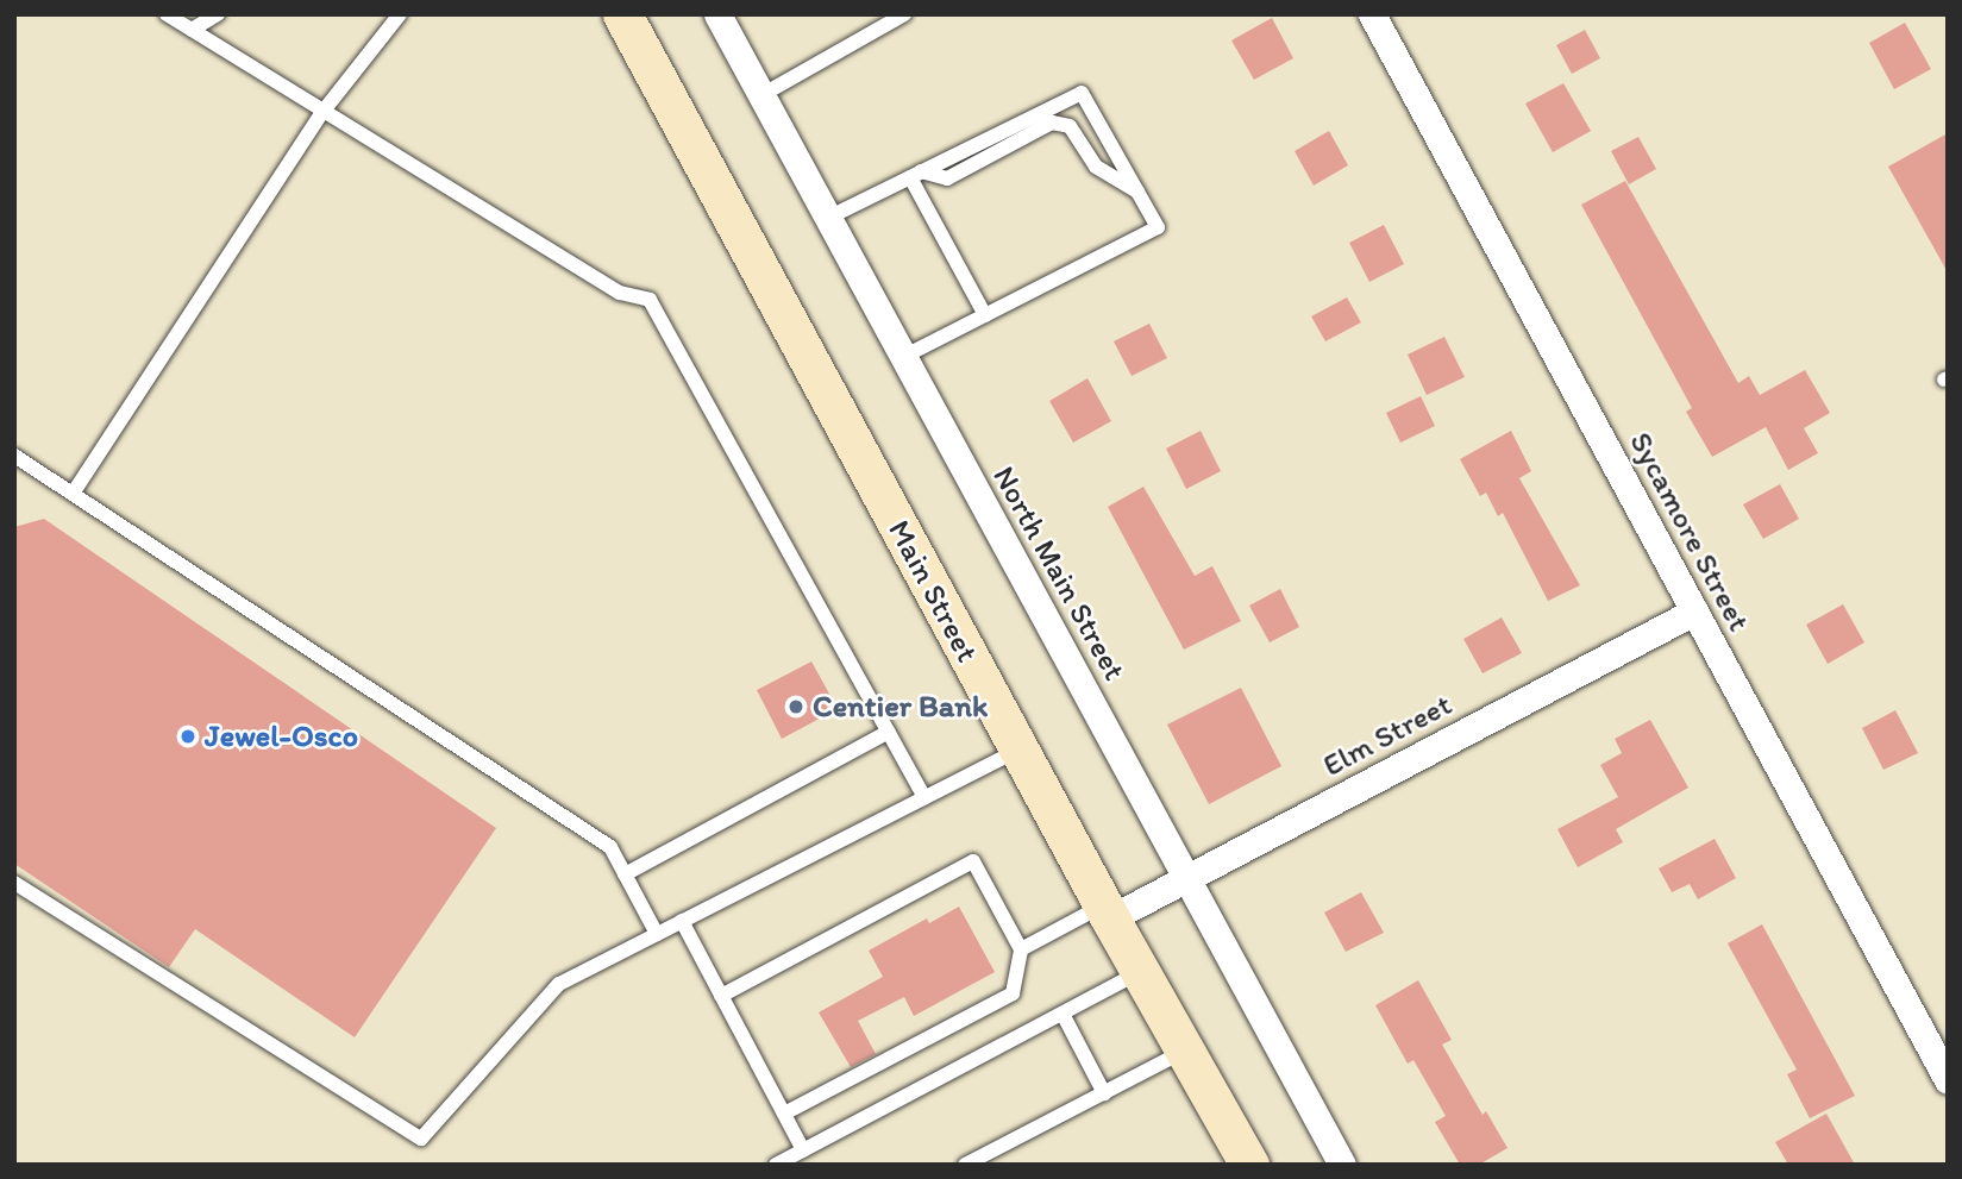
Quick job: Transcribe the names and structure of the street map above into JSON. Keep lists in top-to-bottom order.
{
  "streets": {
    "main road": ["Main Street"],
    "street": ["Sycamore Street", "North Main Street", "Elm Street"]
  },
  "crossings": [
    ["Sycamore Street", "Elm Street"],
    ["North Main Street", "Elm Street"],
    ["Main Street", "Elm Street"]
  ],
  "places": ["Centier Bank", "Jewel-Osco"]
}
